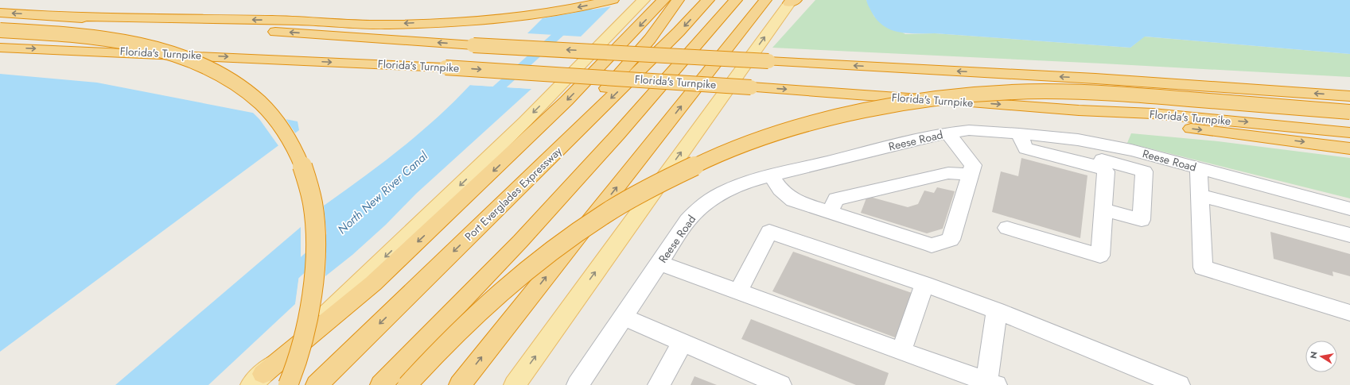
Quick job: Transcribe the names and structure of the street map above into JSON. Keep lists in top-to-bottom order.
{
  "streets": {
    "highway": ["Florida's Turnpike", "Port Everglades Expressway"],
    "street": ["Reese Road"]
  },
  "water": ["North New River Canal"],
  "north": "left"
}
